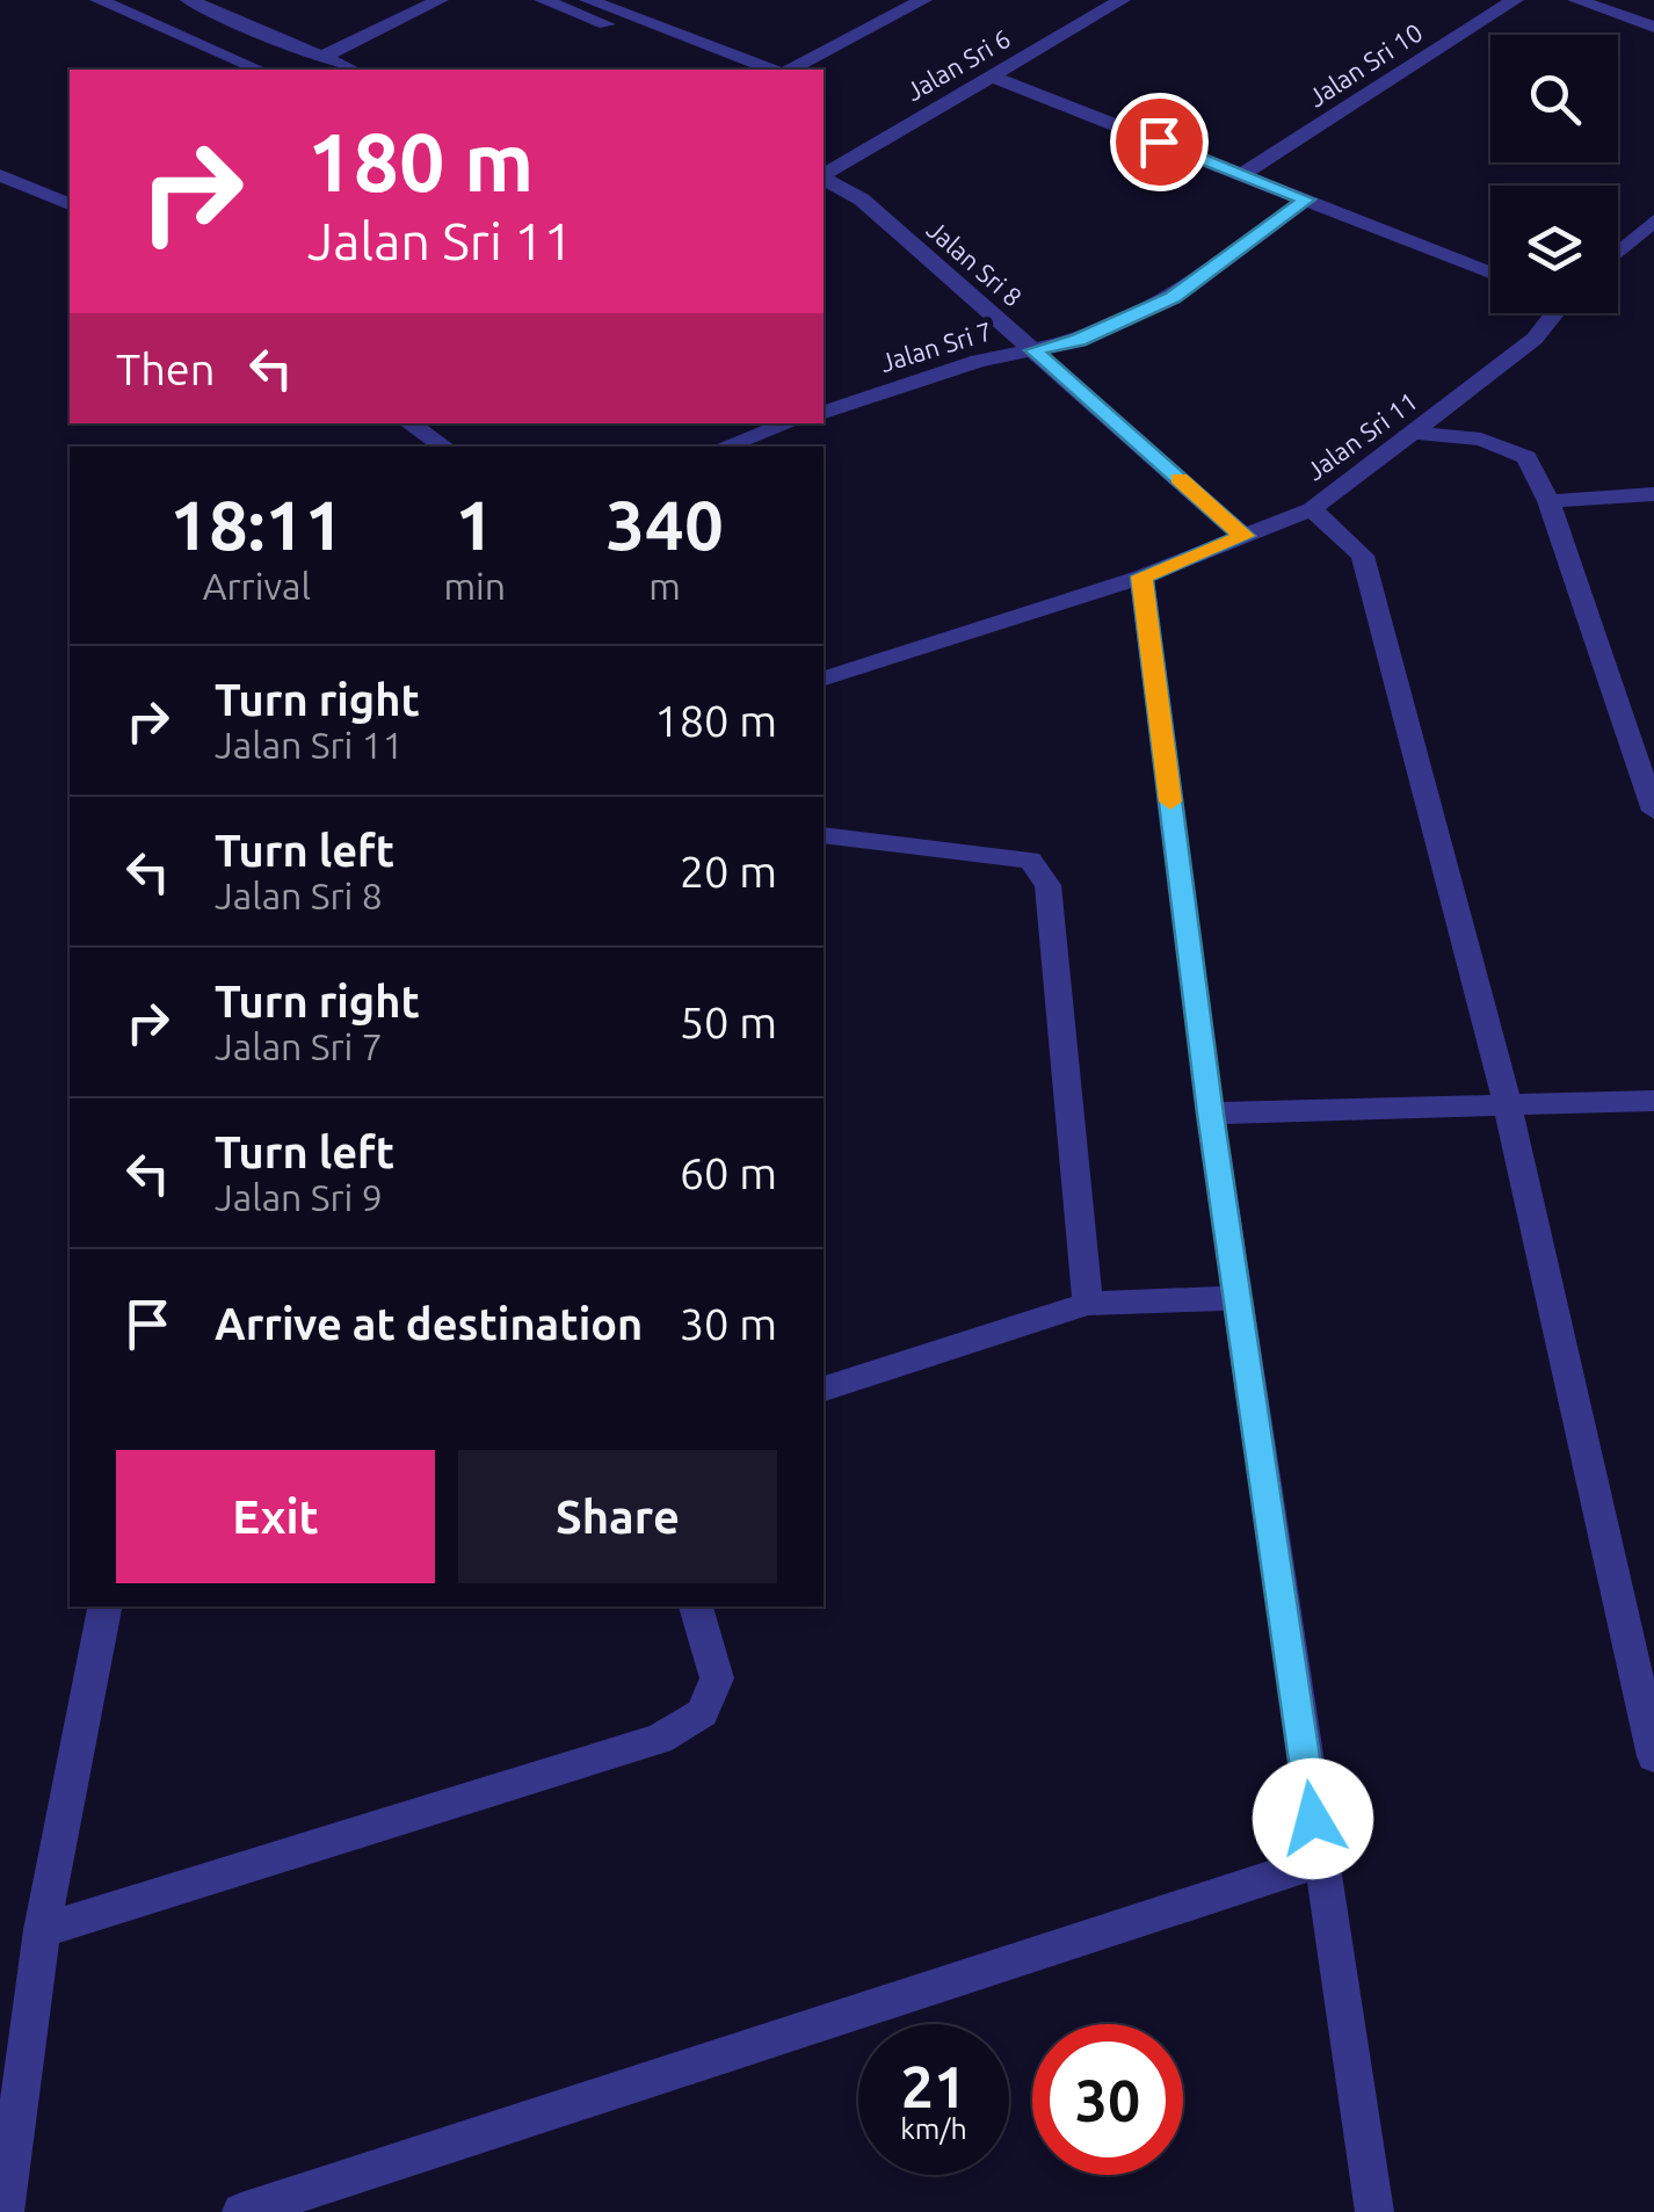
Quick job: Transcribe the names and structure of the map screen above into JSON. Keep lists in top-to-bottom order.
{
  "streets": {
    "street": [
      "Jalan Sri 6",
      "Jalan Sri 10",
      "Jalan Sri 8",
      "Jalan Sri 7",
      "Jalan Sri 11"
    ]
  },
  "crossings": [
    ["Jalan Sri 8", "Jalan Sri 7"],
    ["Jalan Sri 8", "Jalan Sri 11"]
  ],
  "page": {
    "turn": ["180 m", "Jalan Sri 11"],
    "then": "Then",
    "eta": [
      "18:11",
      "Arrival",
      "1",
      "min",
      "340",
      "m"
    ],
    "list": [
      {
        "name": "Turn right",
        "note": "Jalan Sri 11",
        "value": "180 m"
      },
      {
        "name": "Turn left",
        "note": "Jalan Sri 8",
        "value": "20 m"
      },
      {
        "name": "Turn right",
        "note": "Jalan Sri 7",
        "value": "50 m"
      },
      {
        "name": "Turn left",
        "note": "Jalan Sri 9",
        "value": "60 m"
      },
      {
        "name": "Arrive at destination",
        "value": "30 m"
      }
    ],
    "buttons": ["Exit", "Share"],
    "speed": "21 km/h",
    "limit": "30"
  }
}
